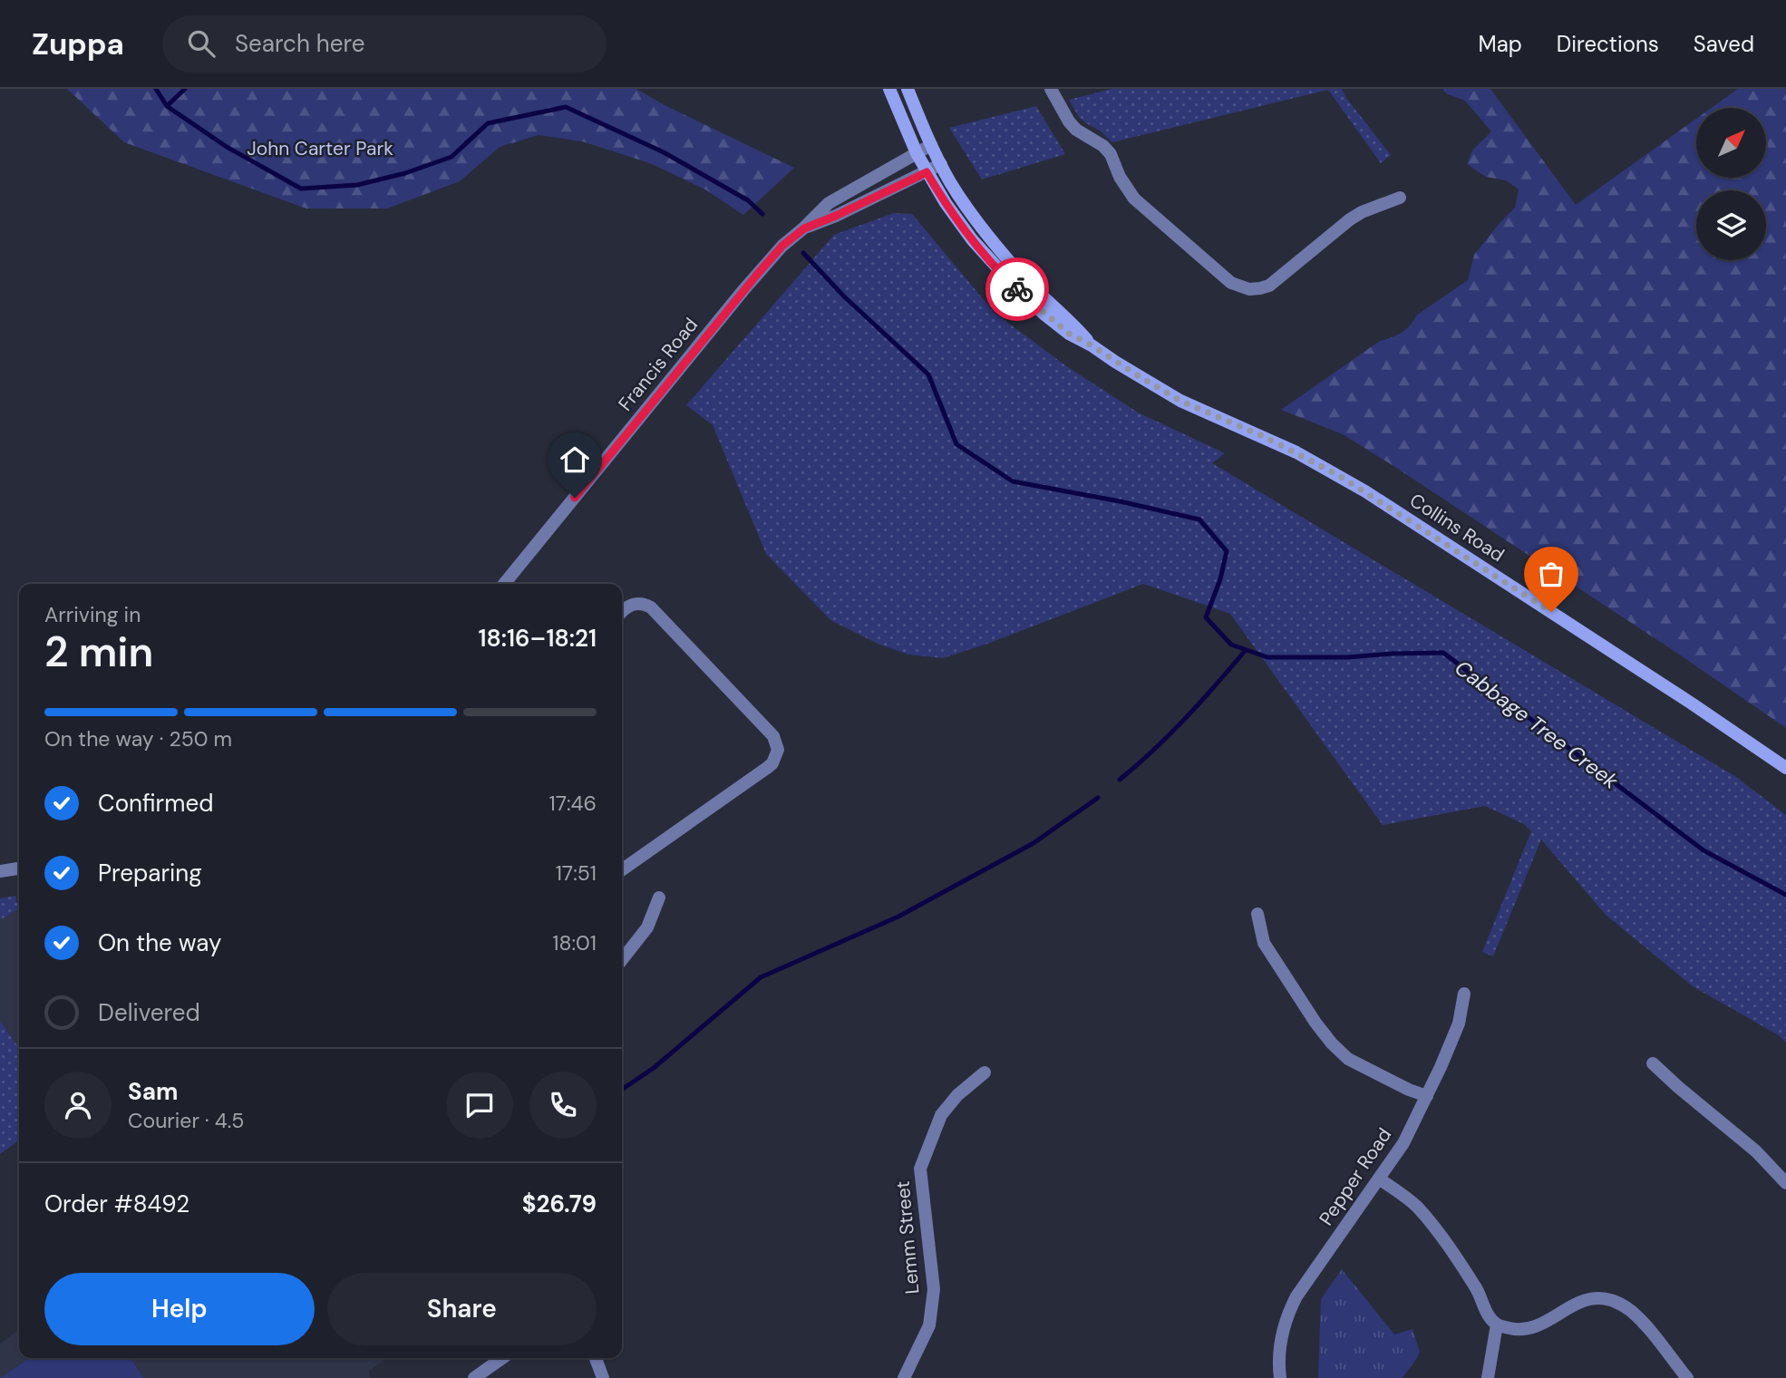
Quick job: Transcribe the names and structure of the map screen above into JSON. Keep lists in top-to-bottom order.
{
  "streets": {
    "main road": ["Collins Road"],
    "street": ["Francis Road", "Pepper Road", "Lemm Street"]
  },
  "crossings": [
    ["Francis Road", "Collins Road"]
  ],
  "water": ["Cabbage Tree Creek"],
  "parks": ["John Carter Park"],
  "north": "top right",
  "page": {
    "header": "Zuppa",
    "search": "Search here",
    "nav": ["Map", "Directions", "Saved"],
    "heading": ["2 min", "Arriving in", "18:16–18:21"],
    "panel": [
      "Sam",
      "Courier · 4.5",
      "Order #8492",
      "$26.79"
    ],
    "bar": "On the way · 250 m",
    "list": [
      ["Confirmed", "17:46"],
      ["Preparing", "17:51"],
      ["On the way", "18:01"],
      "Delivered"
    ],
    "buttons": ["Help", "Share"]
  }
}
